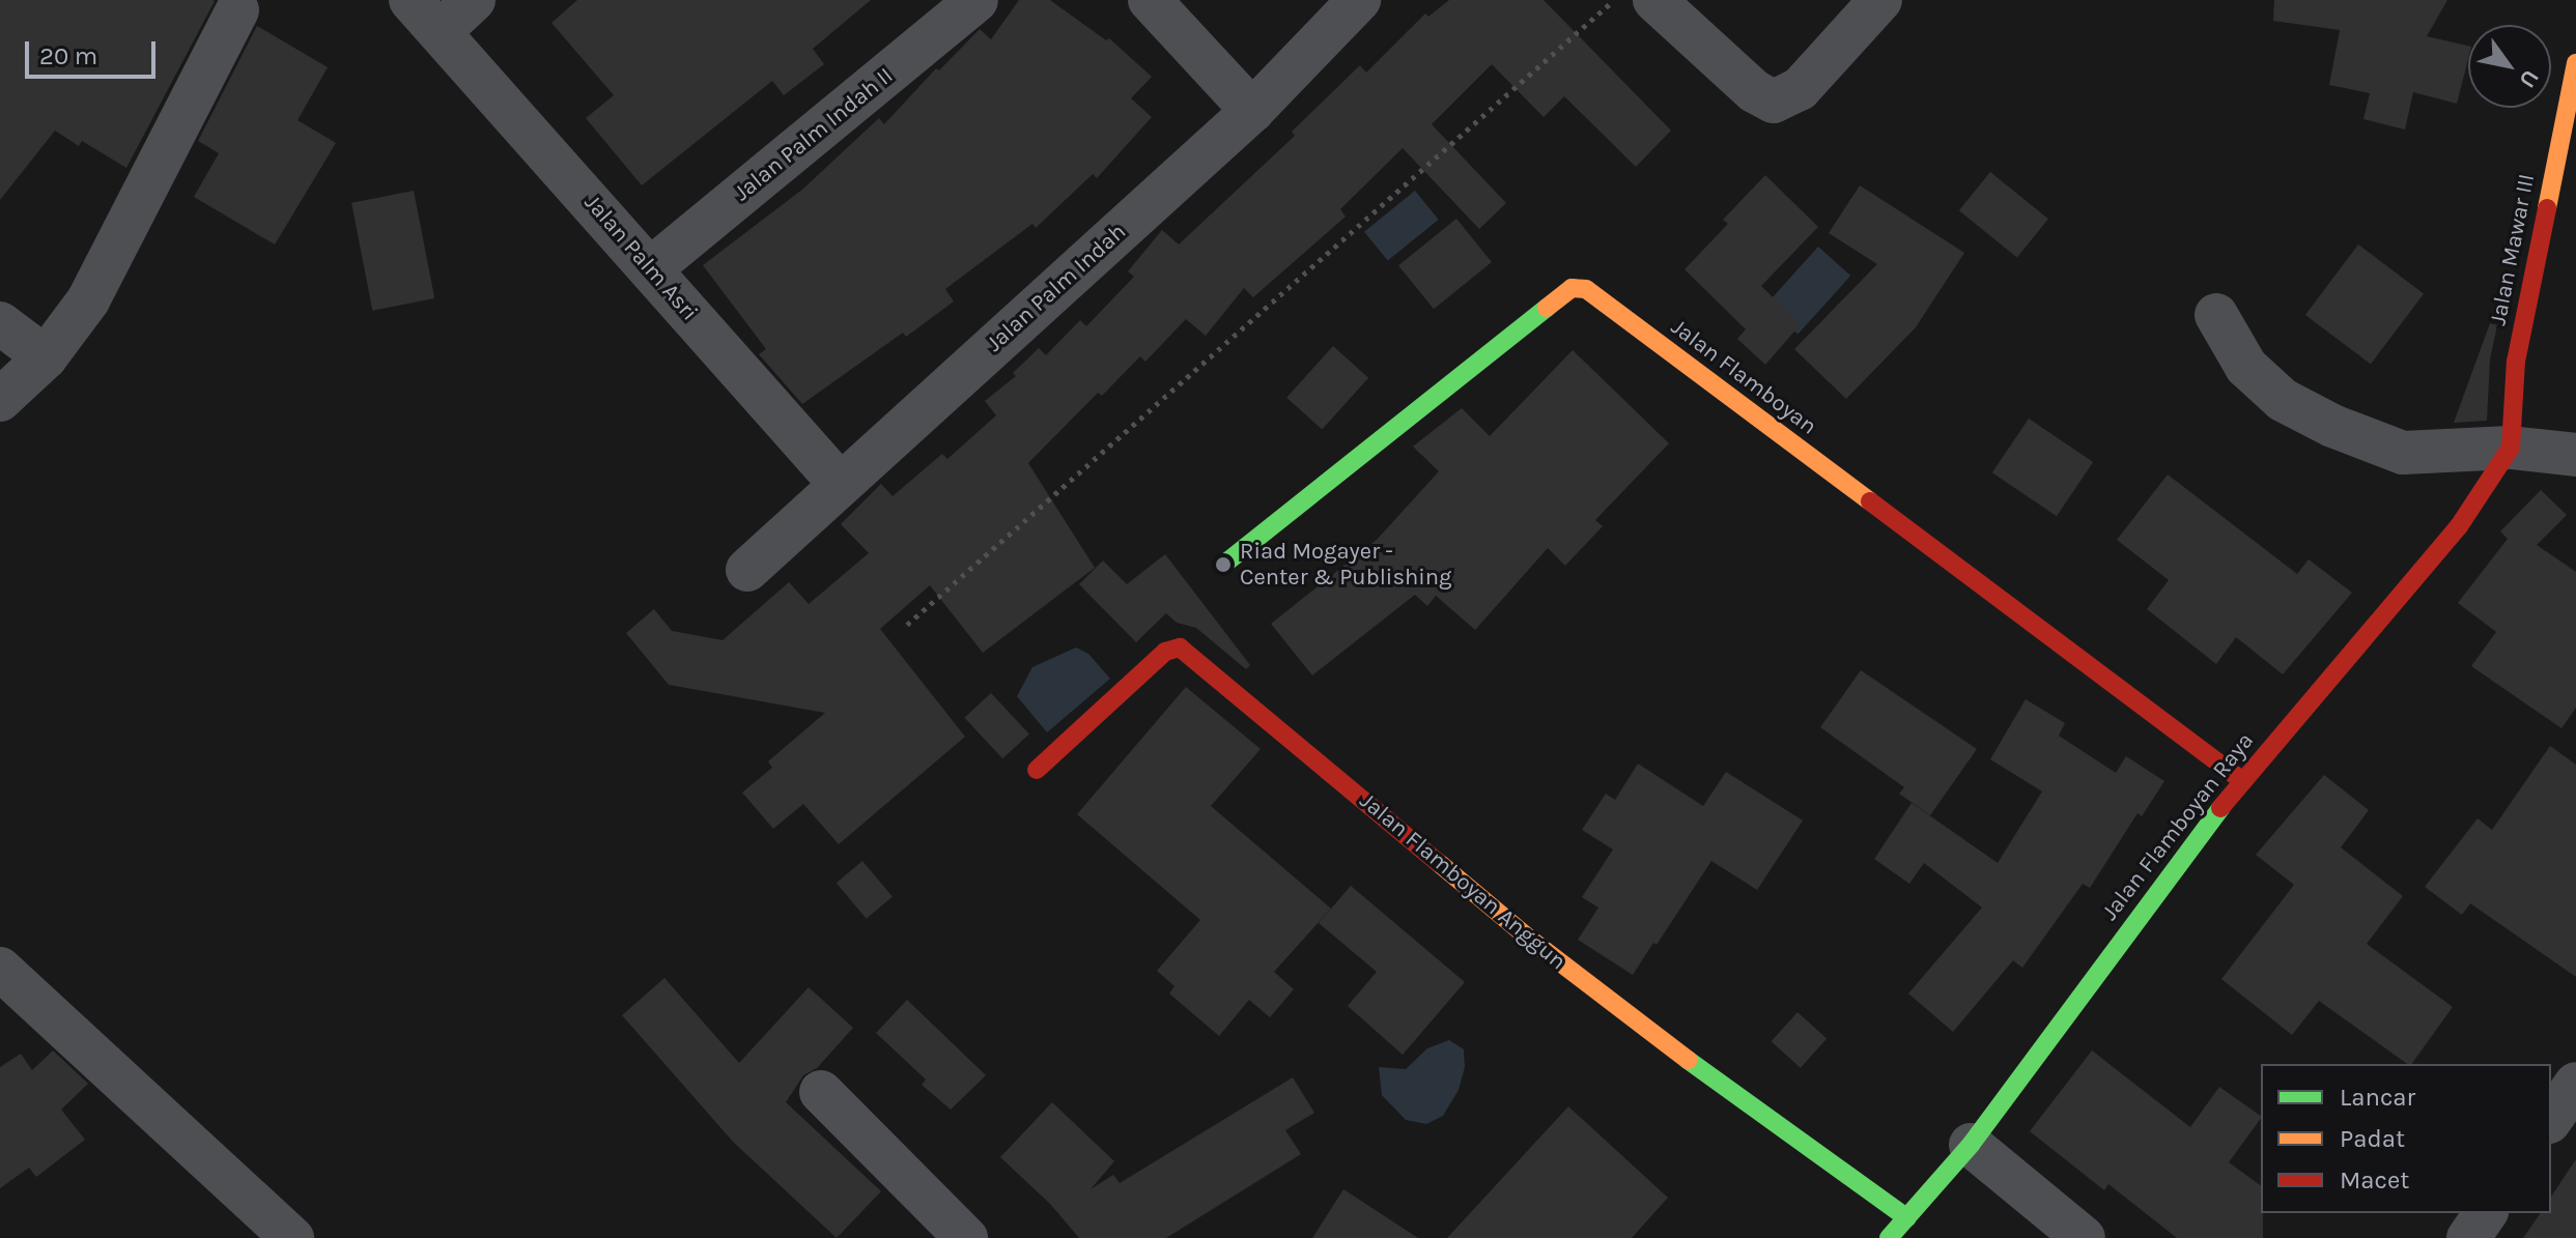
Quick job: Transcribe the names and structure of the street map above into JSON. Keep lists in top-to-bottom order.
{
  "streets": {
    "street": [
      "Jalan Palm Indah II",
      "Jalan Mawar III",
      "Jalan Palm Asri",
      "Jalan Palm Indah",
      "Jalan Flamboyan",
      "Jalan Flamboyan Raya",
      "Jalan Flamboyan Anggun"
    ]
  },
  "crossings": [
    ["Jalan Palm Indah II", "Jalan Palm Asri"],
    ["Jalan Mawar III", "Jalan Flamboyan Raya"],
    ["Jalan Palm Asri", "Jalan Palm Indah"],
    ["Jalan Flamboyan", "Jalan Flamboyan Raya"],
    ["Jalan Flamboyan Raya", "Jalan Flamboyan Anggun"]
  ],
  "places": ["Riad Mogayer - Center & Publishing"],
  "legend": ["Lancar", "Padat", "Macet"],
  "scale_bar": "20 m",
  "north": "bottom right"
}
